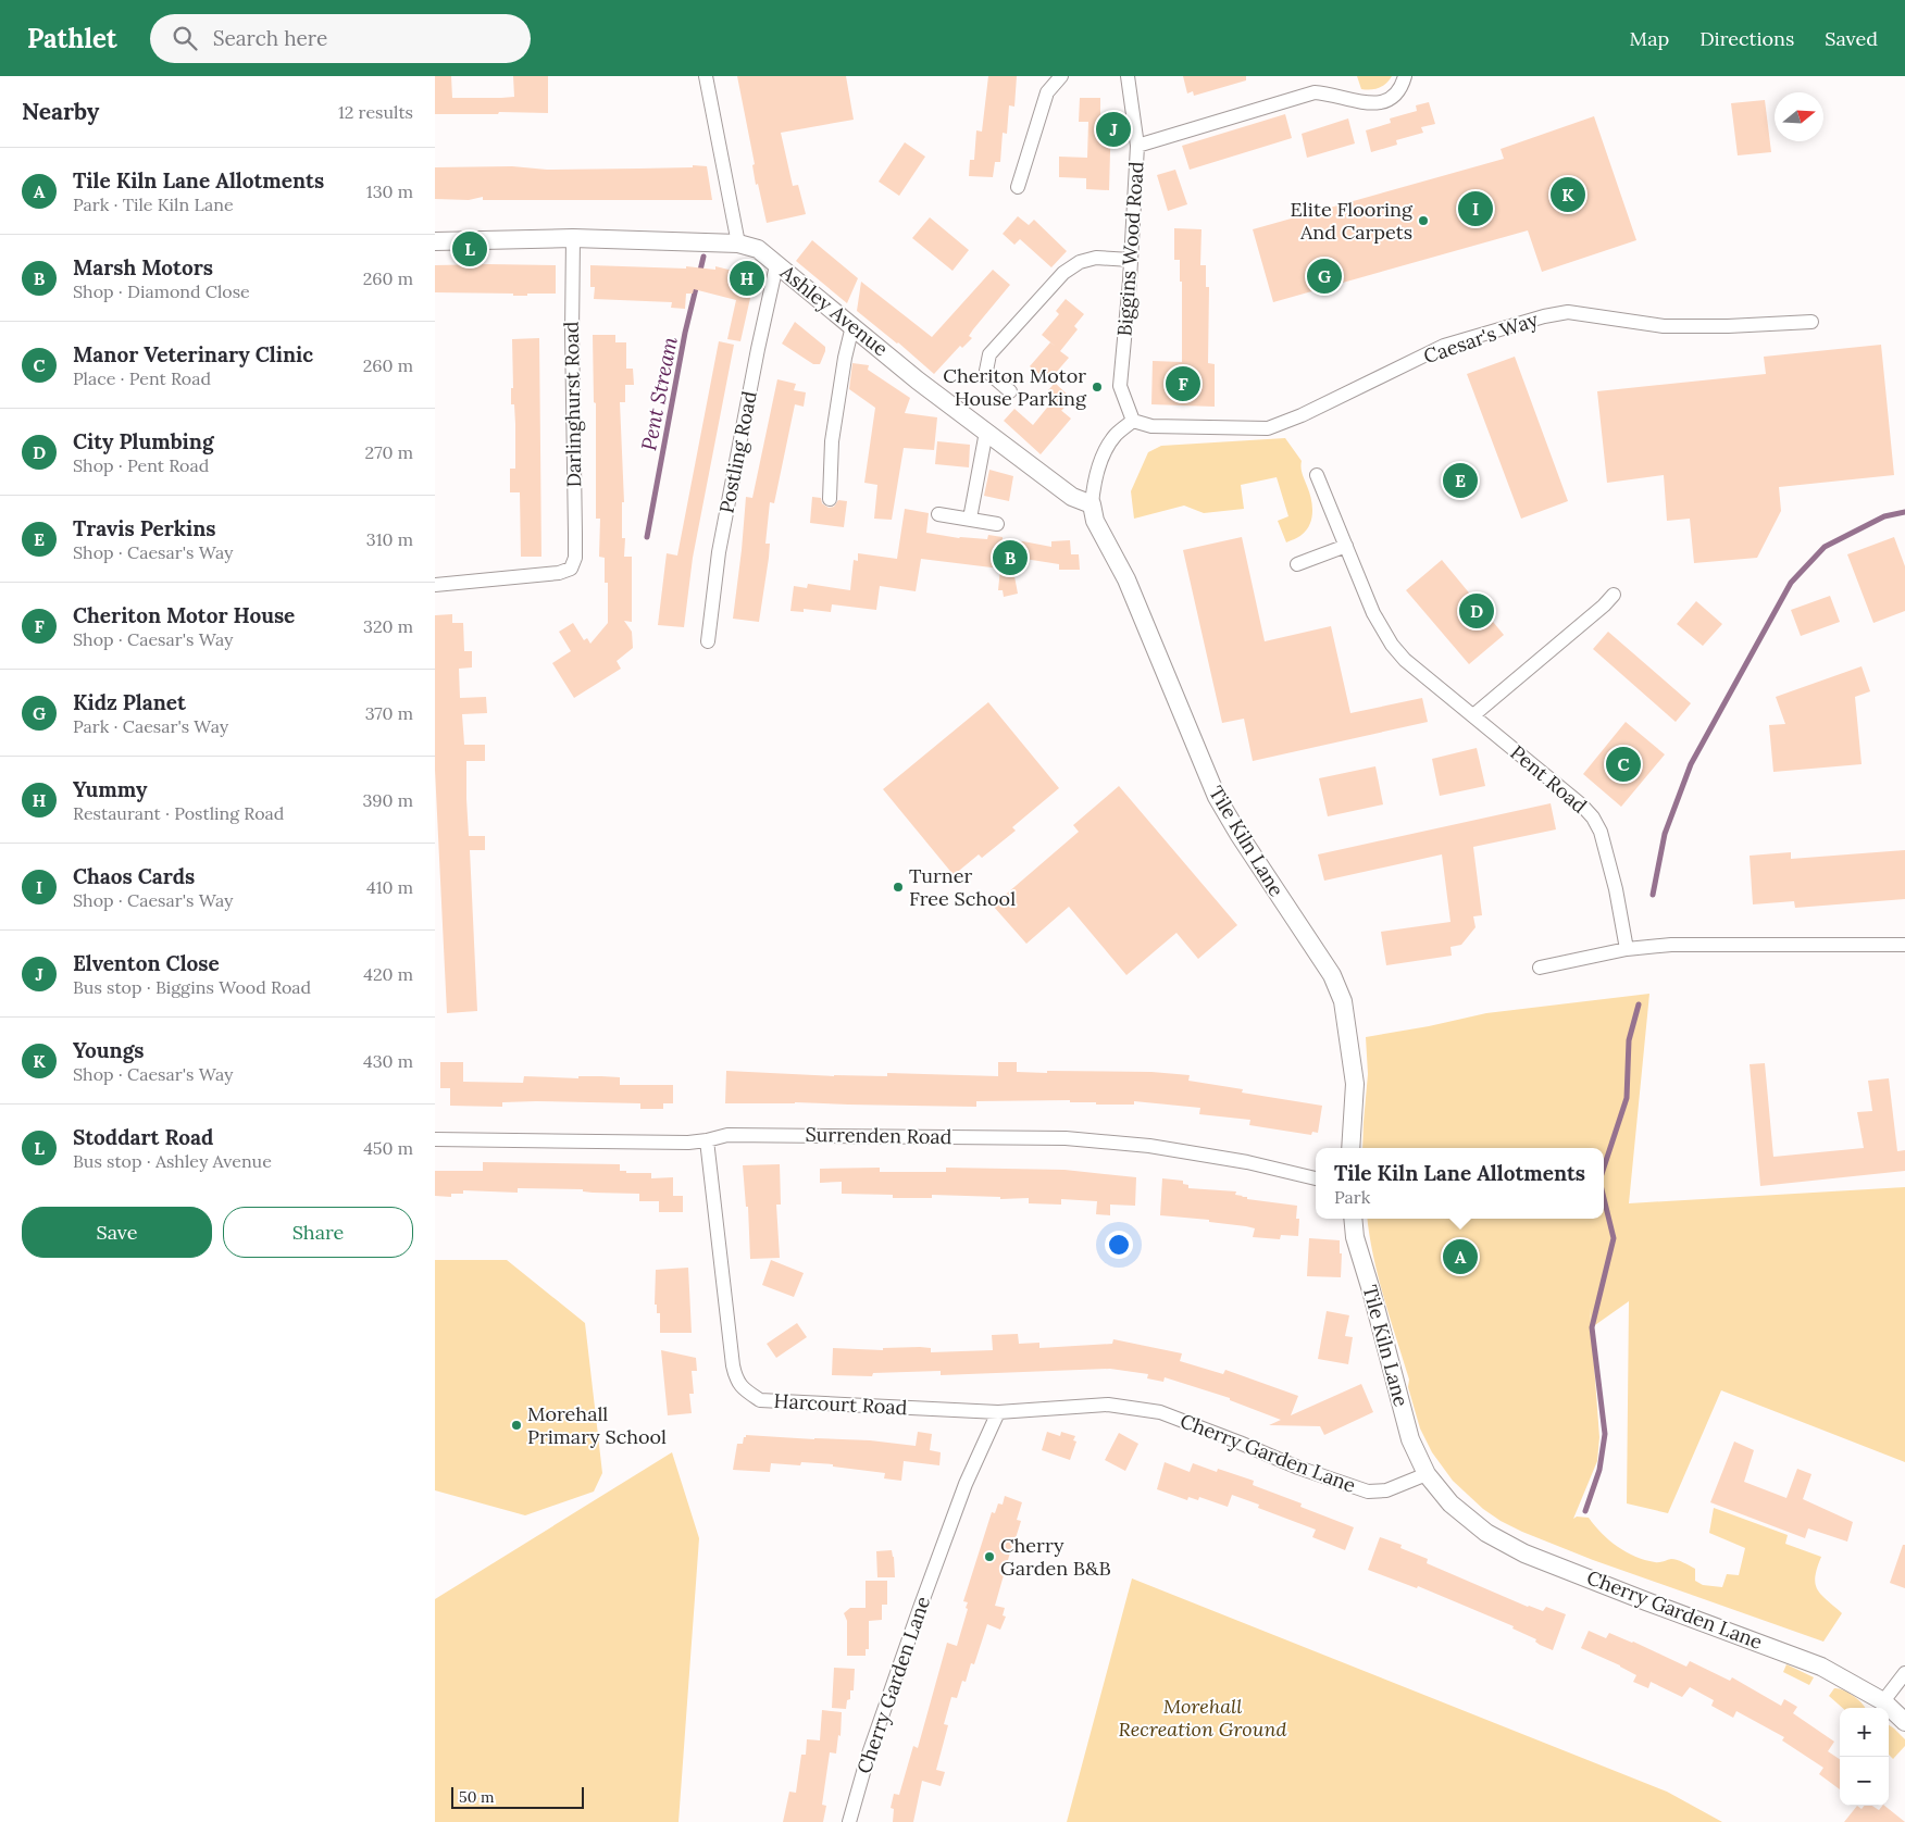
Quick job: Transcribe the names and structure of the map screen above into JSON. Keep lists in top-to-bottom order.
{
  "streets": {
    "street": [
      "Biggins Wood Road",
      "Ashley Avenue",
      "Caesar's Way",
      "Darlinghurst Road",
      "Postling Road",
      "Pent Road",
      "Tile Kiln Lane",
      "Surrenden Road",
      "Harcourt Road",
      "Cherry Garden Lane"
    ]
  },
  "crossings": [
    ["Biggins Wood Road", "Caesar's Way"],
    ["Ashley Avenue", "Darlinghurst Road"],
    ["Ashley Avenue", "Postling Road"],
    ["Ashley Avenue", "Tile Kiln Lane"],
    ["Tile Kiln Lane", "Cherry Garden Lane"],
    ["Surrenden Road", "Harcourt Road"],
    ["Harcourt Road", "Cherry Garden Lane"]
  ],
  "water": ["Pent Stream"],
  "parks": ["Morehall Recreation Ground"],
  "places": [
    "Elite Flooring And Carpets",
    "Cheriton Motor House Parking",
    "Turner Free School",
    "Morehall Primary School",
    "Cherry Garden B&B"
  ],
  "scale_bar": "50 m",
  "north": "right",
  "page": {
    "header": "Pathlet",
    "search": "Search here",
    "nav": ["Map", "Directions", "Saved"],
    "heading": ["Nearby", "12 results"],
    "pins": [
      "J",
      "K",
      "I",
      "L",
      "G",
      "H",
      "F",
      "E",
      "B",
      "D",
      "C",
      "A"
    ],
    "list": [
      {
        "mark": "A",
        "name": "Tile Kiln Lane Allotments",
        "note": "Park · Tile Kiln Lane",
        "value": "130 m"
      },
      {
        "mark": "B",
        "name": "Marsh Motors",
        "note": "Shop · Diamond Close",
        "value": "260 m"
      },
      {
        "mark": "C",
        "name": "Manor Veterinary Clinic",
        "note": "Place · Pent Road",
        "value": "260 m"
      },
      {
        "mark": "D",
        "name": "City Plumbing",
        "note": "Shop · Pent Road",
        "value": "270 m"
      },
      {
        "mark": "E",
        "name": "Travis Perkins",
        "note": "Shop · Caesar's Way",
        "value": "310 m"
      },
      {
        "mark": "F",
        "name": "Cheriton Motor House",
        "note": "Shop · Caesar's Way",
        "value": "320 m"
      },
      {
        "mark": "G",
        "name": "Kidz Planet",
        "note": "Park · Caesar's Way",
        "value": "370 m"
      },
      {
        "mark": "H",
        "name": "Yummy",
        "note": "Restaurant · Postling Road",
        "value": "390 m"
      },
      {
        "mark": "I",
        "name": "Chaos Cards",
        "note": "Shop · Caesar's Way",
        "value": "410 m"
      },
      {
        "mark": "J",
        "name": "Elventon Close",
        "note": "Bus stop · Biggins Wood Road",
        "value": "420 m"
      },
      {
        "mark": "K",
        "name": "Youngs",
        "note": "Shop · Caesar's Way",
        "value": "430 m"
      },
      {
        "mark": "L",
        "name": "Stoddart Road",
        "note": "Bus stop · Ashley Avenue",
        "value": "450 m"
      }
    ],
    "popup": ["Tile Kiln Lane Allotments", "Park"],
    "buttons": ["Save", "Share"],
    "map_buttons": ["+", "−"],
    "scale": "50 m"
  }
}
